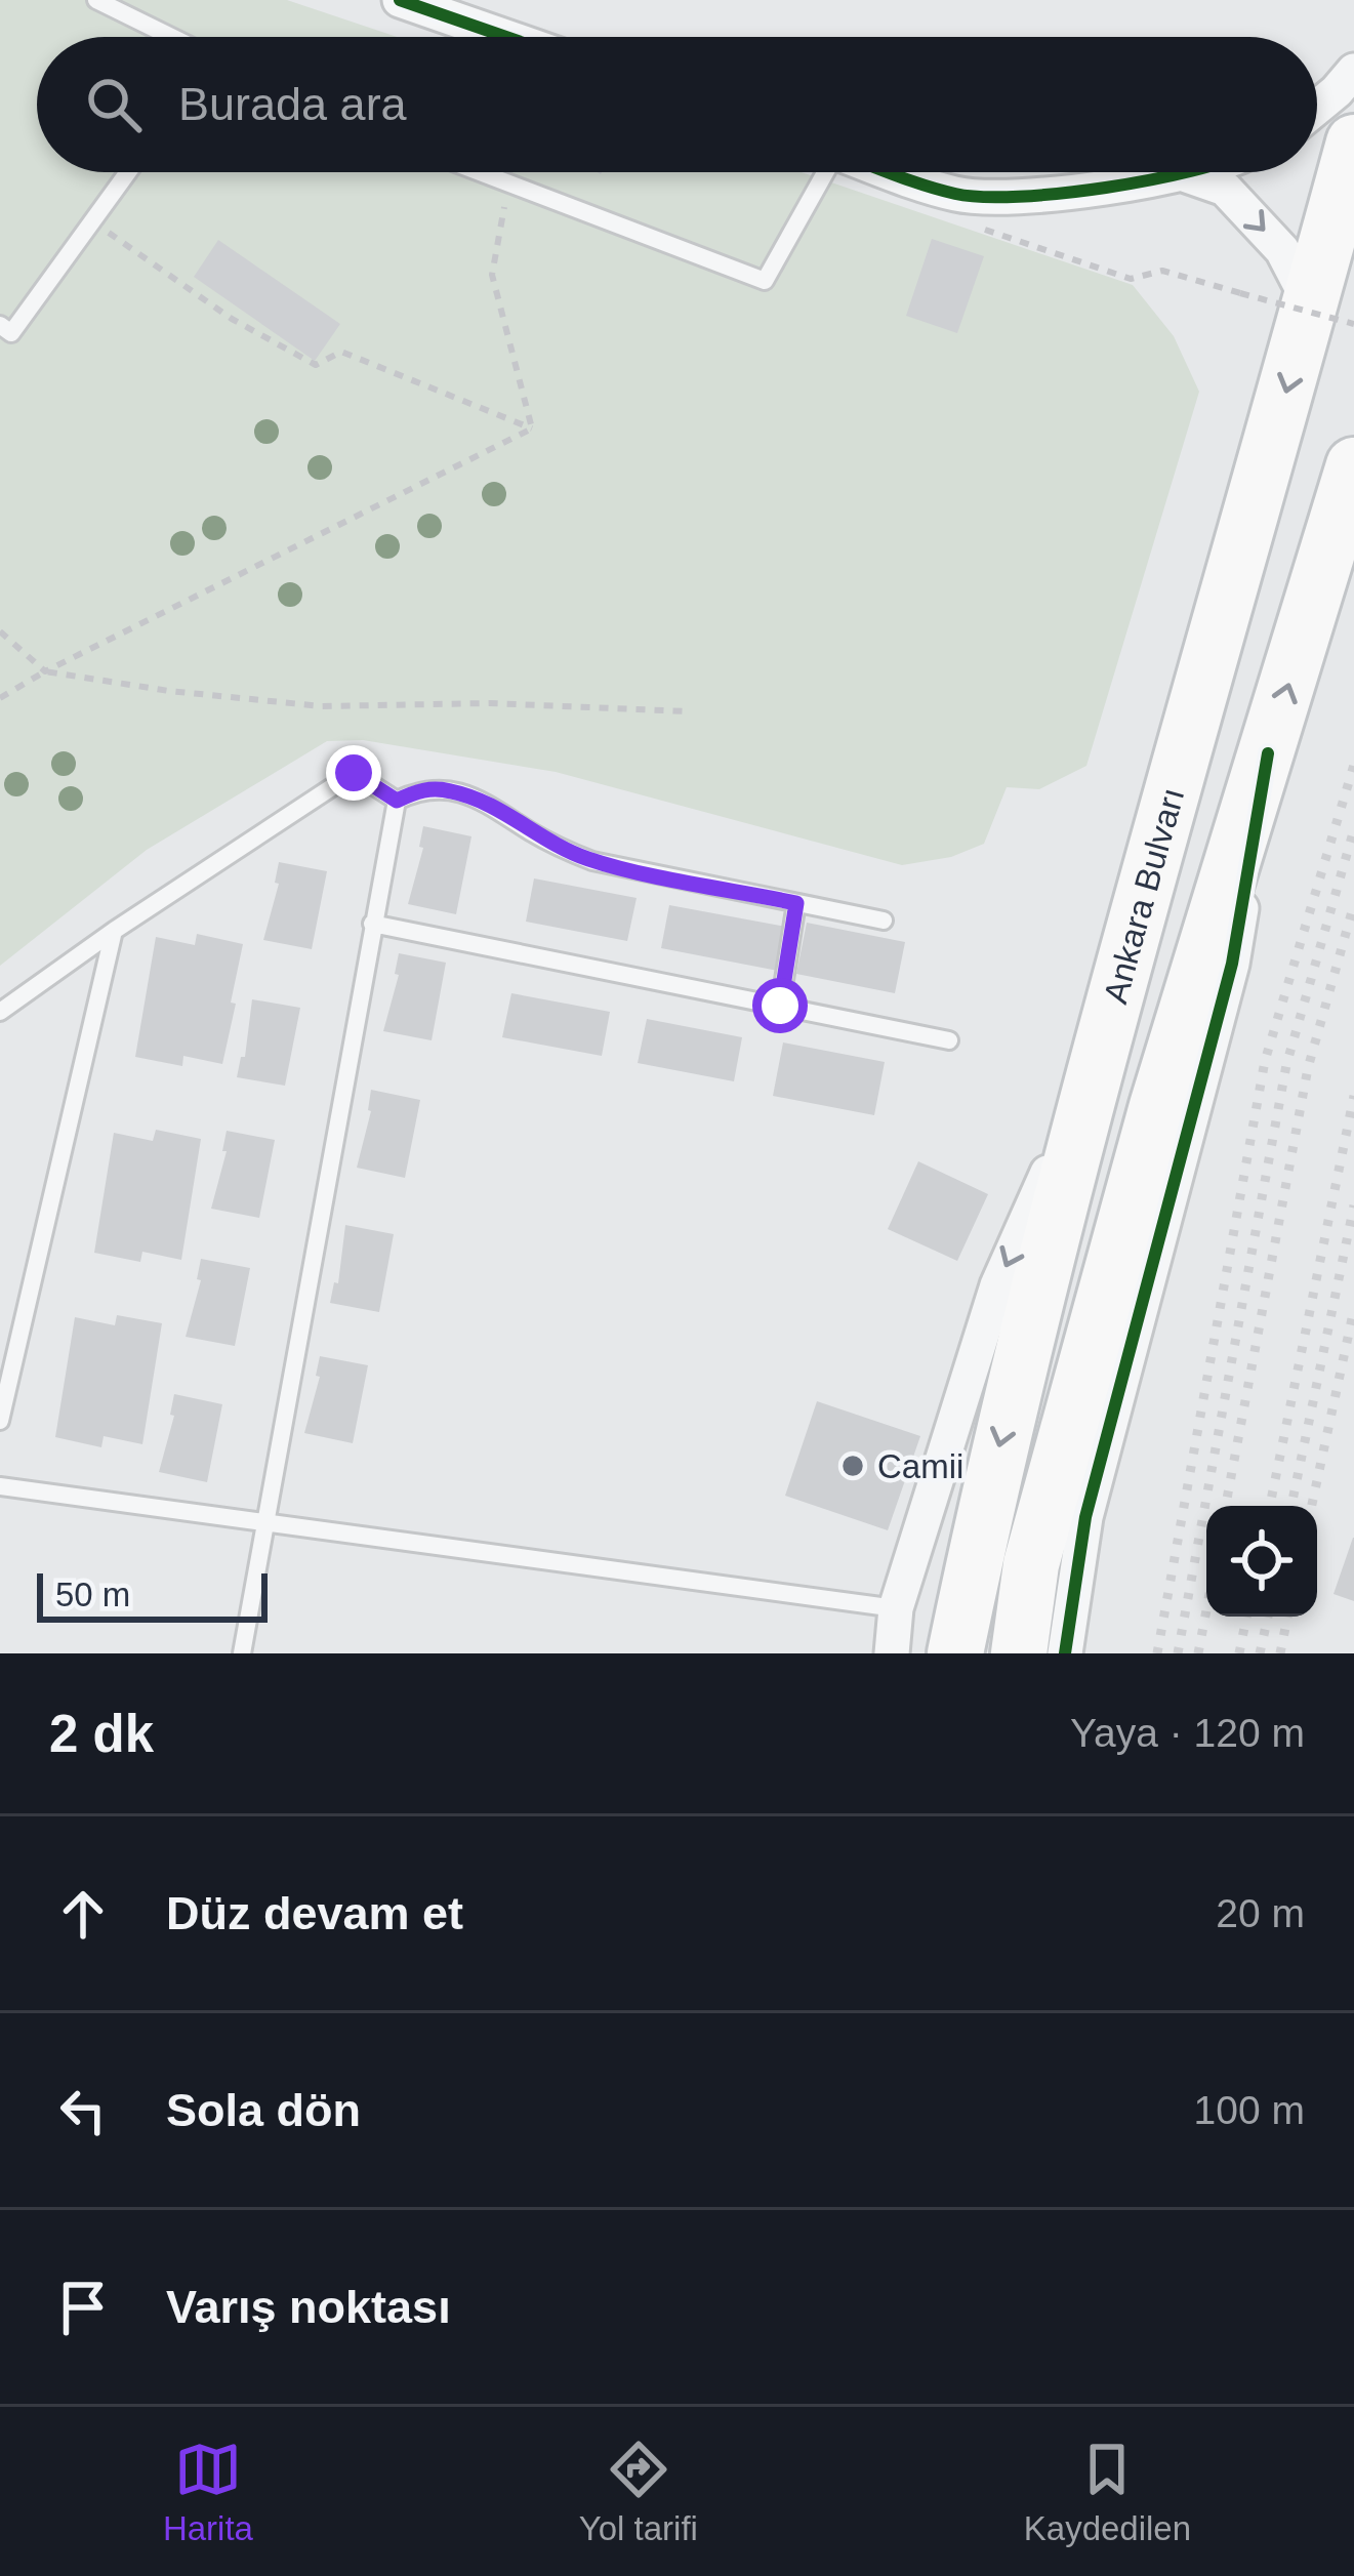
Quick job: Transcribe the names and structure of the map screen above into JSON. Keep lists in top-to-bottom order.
{
  "streets": {
    "main road": ["Ankara Bulvarı"]
  },
  "places": ["Camii"],
  "scale_bar": "50 m",
  "page": {
    "search": "Burada ara",
    "scale": "50 m",
    "heading": ["2 dk", "Yaya · 120 m"],
    "list": [
      ["Düz devam et", "20 m"],
      ["Sola dön", "100 m"],
      "Varış noktası"
    ],
    "nav": ["Harita", "Yol tarifi", "Kaydedilen"]
  }
}
